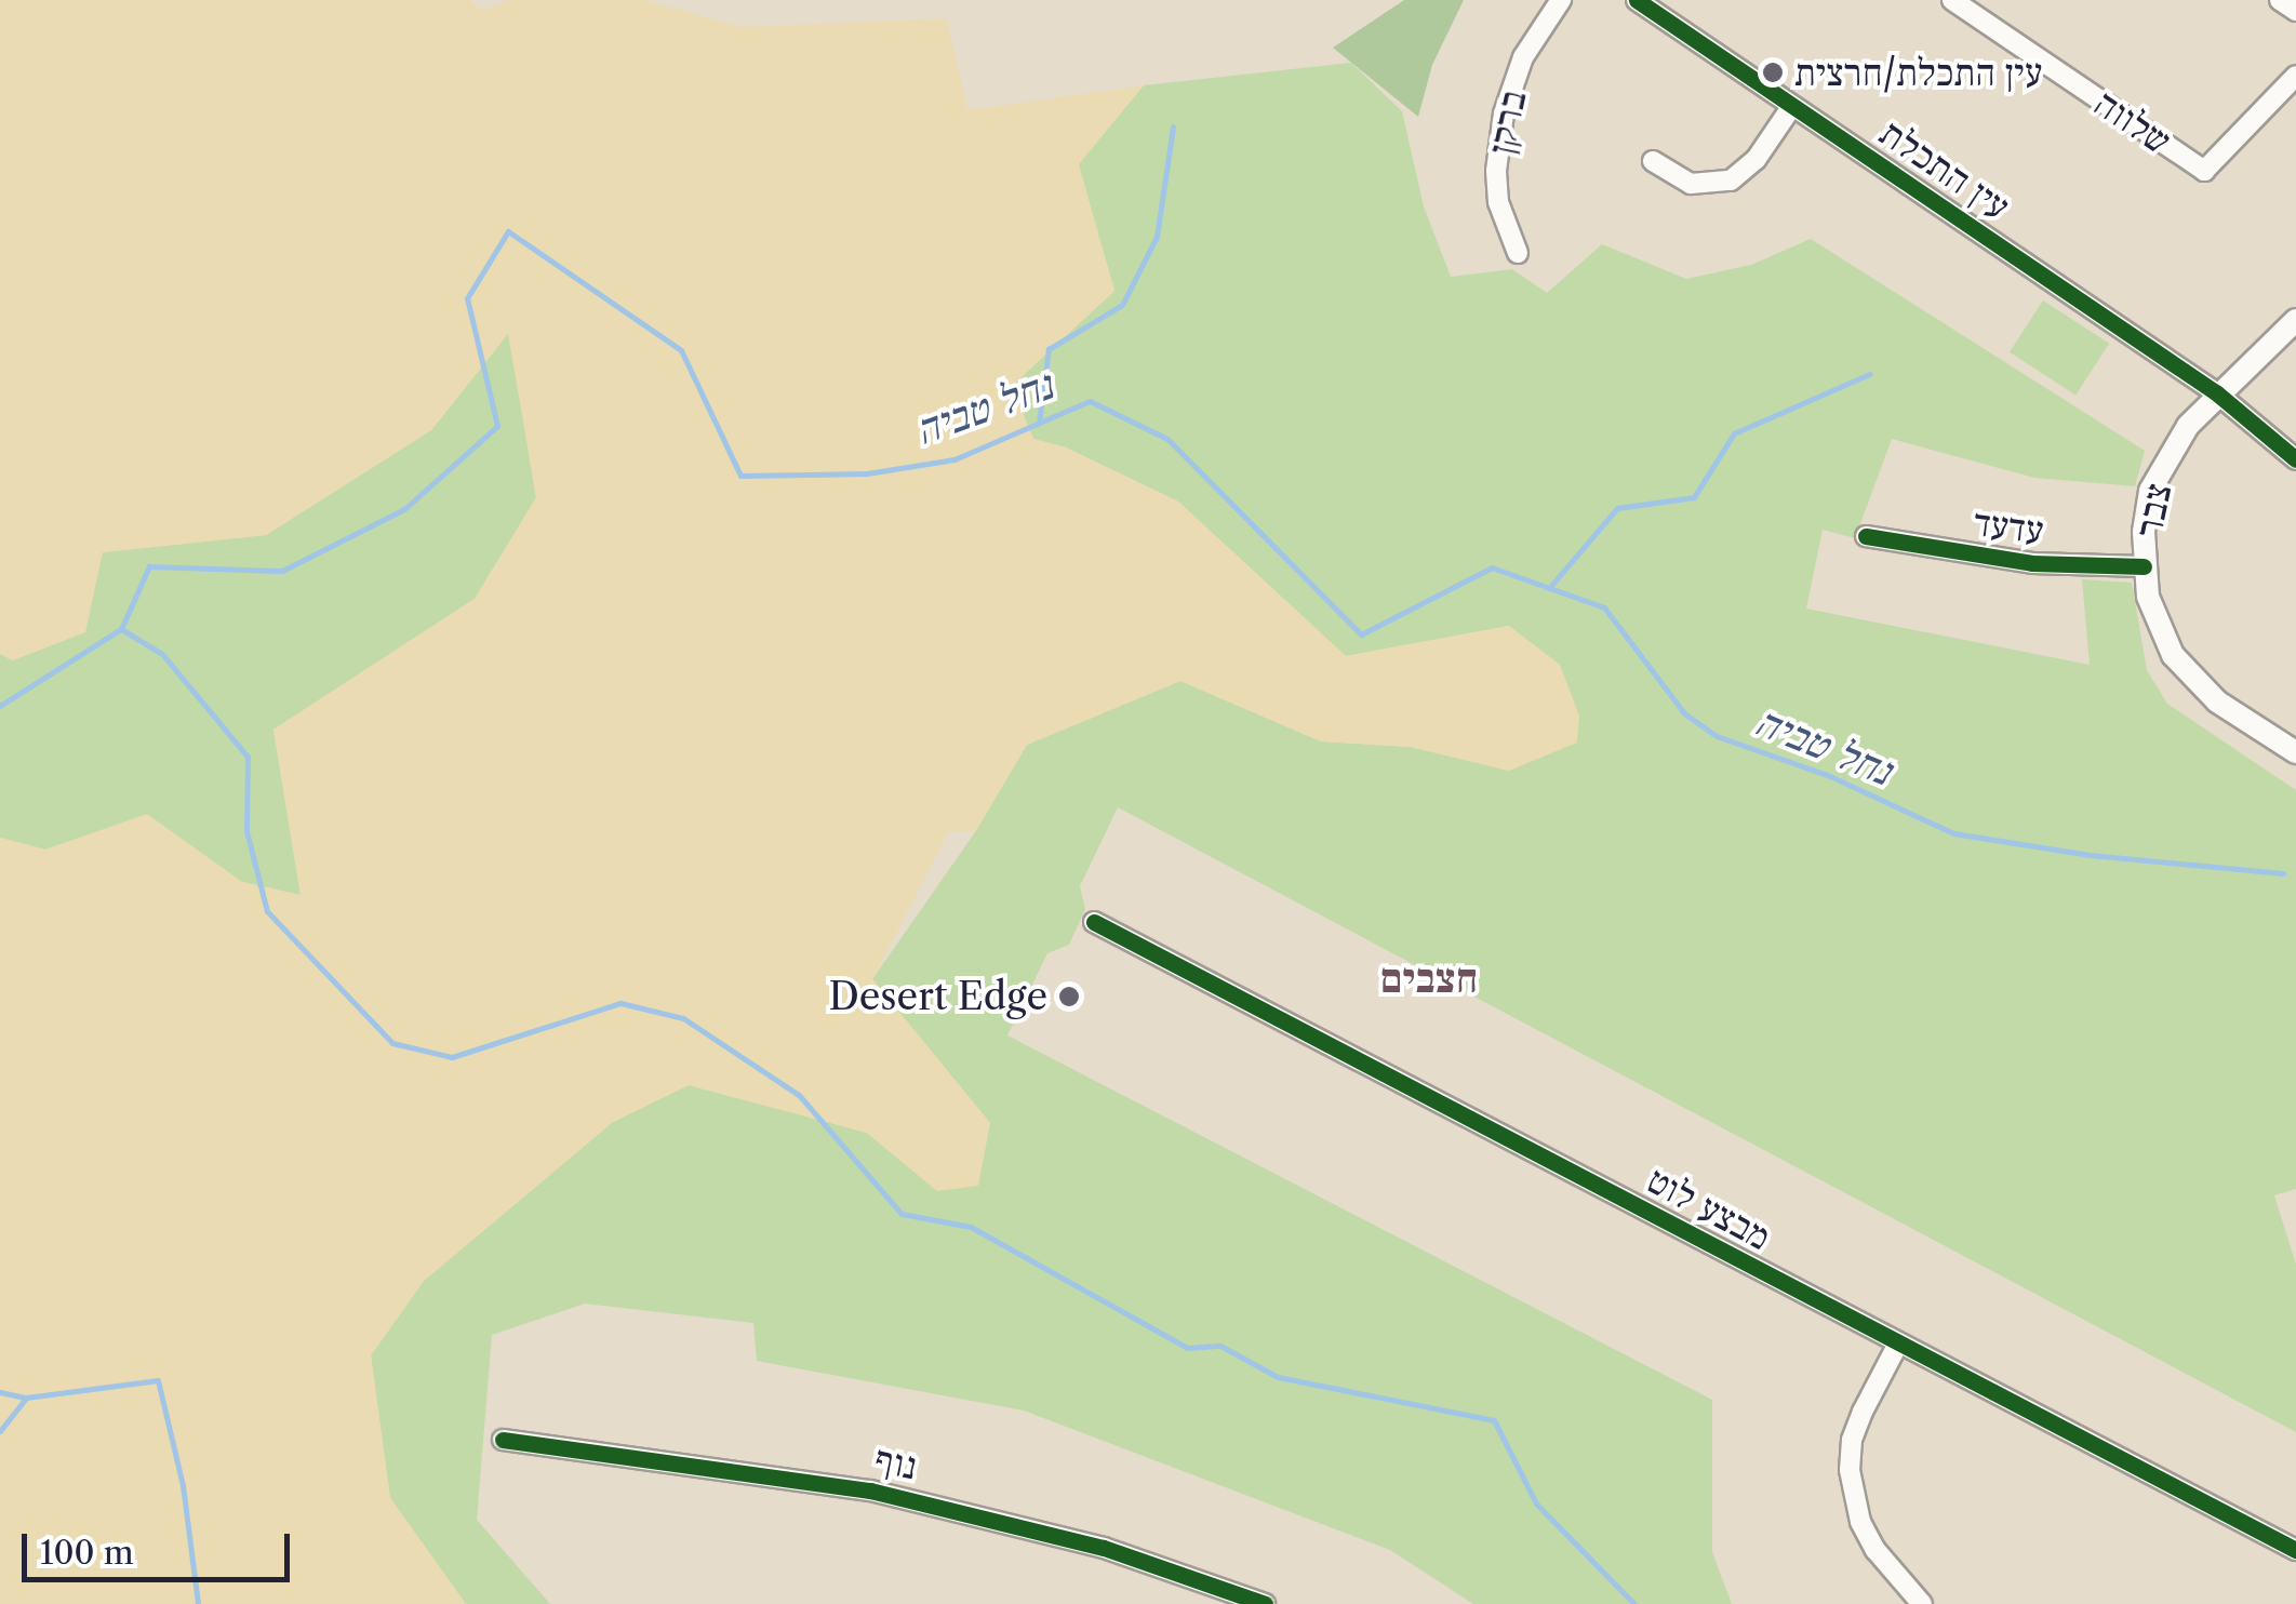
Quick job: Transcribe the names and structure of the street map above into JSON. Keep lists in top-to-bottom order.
{
  "streets": {
    "street": [
      "ברקן",
      "שלווה",
      "עין התכלת",
      "צבר",
      "עדעד",
      "מבצע לוט",
      "נוף"
    ]
  },
  "crossings": [
    ["עין התכלת", "צבר"],
    ["צבר", "עדעד"]
  ],
  "districts": ["חצבים"],
  "water": ["נחל טביה"],
  "places": ["עין התכלת/חרצית", "Desert Edge"],
  "scale_bar": "100 m"
}
